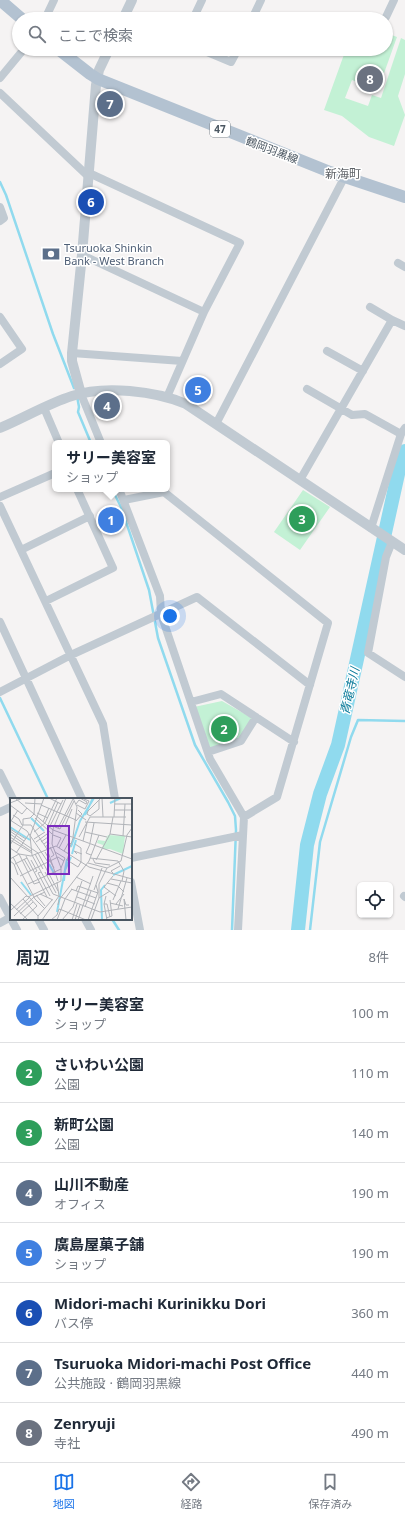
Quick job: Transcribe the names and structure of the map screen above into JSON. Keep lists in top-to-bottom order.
{
  "streets": {
    "main road": ["47", "鶴岡羽黒線"]
  },
  "districts": ["新海町"],
  "water": ["青竜寺川"],
  "places": {
    "bank": ["Tsuruoka Shinkin Bank - West Branch"]
  },
  "page": {
    "search": "ここで検索",
    "pins": [
      "8",
      "7",
      "6",
      "5",
      "4",
      "3",
      "1",
      "2"
    ],
    "popup": ["サリー美容室", "ショップ"],
    "heading": ["周辺", "8件"],
    "list": [
      {
        "mark": "1",
        "name": "サリー美容室",
        "note": "ショップ",
        "value": "100 m"
      },
      {
        "mark": "2",
        "name": "さいわい公園",
        "note": "公園",
        "value": "110 m"
      },
      {
        "mark": "3",
        "name": "新町公園",
        "note": "公園",
        "value": "140 m"
      },
      {
        "mark": "4",
        "name": "山川不動産",
        "note": "オフィス",
        "value": "190 m"
      },
      {
        "mark": "5",
        "name": "廣島屋菓子舗",
        "note": "ショップ",
        "value": "190 m"
      },
      {
        "mark": "6",
        "name": "Midori-machi Kurinikku Dori",
        "note": "バス停",
        "value": "360 m"
      },
      {
        "mark": "7",
        "name": "Tsuruoka Midori-machi Post Office",
        "note": "公共施設 · 鶴岡羽黒線",
        "value": "440 m"
      },
      {
        "mark": "8",
        "name": "Zenryuji",
        "note": "寺社",
        "value": "490 m"
      }
    ],
    "nav": ["地図", "経路", "保存済み"]
  }
}
